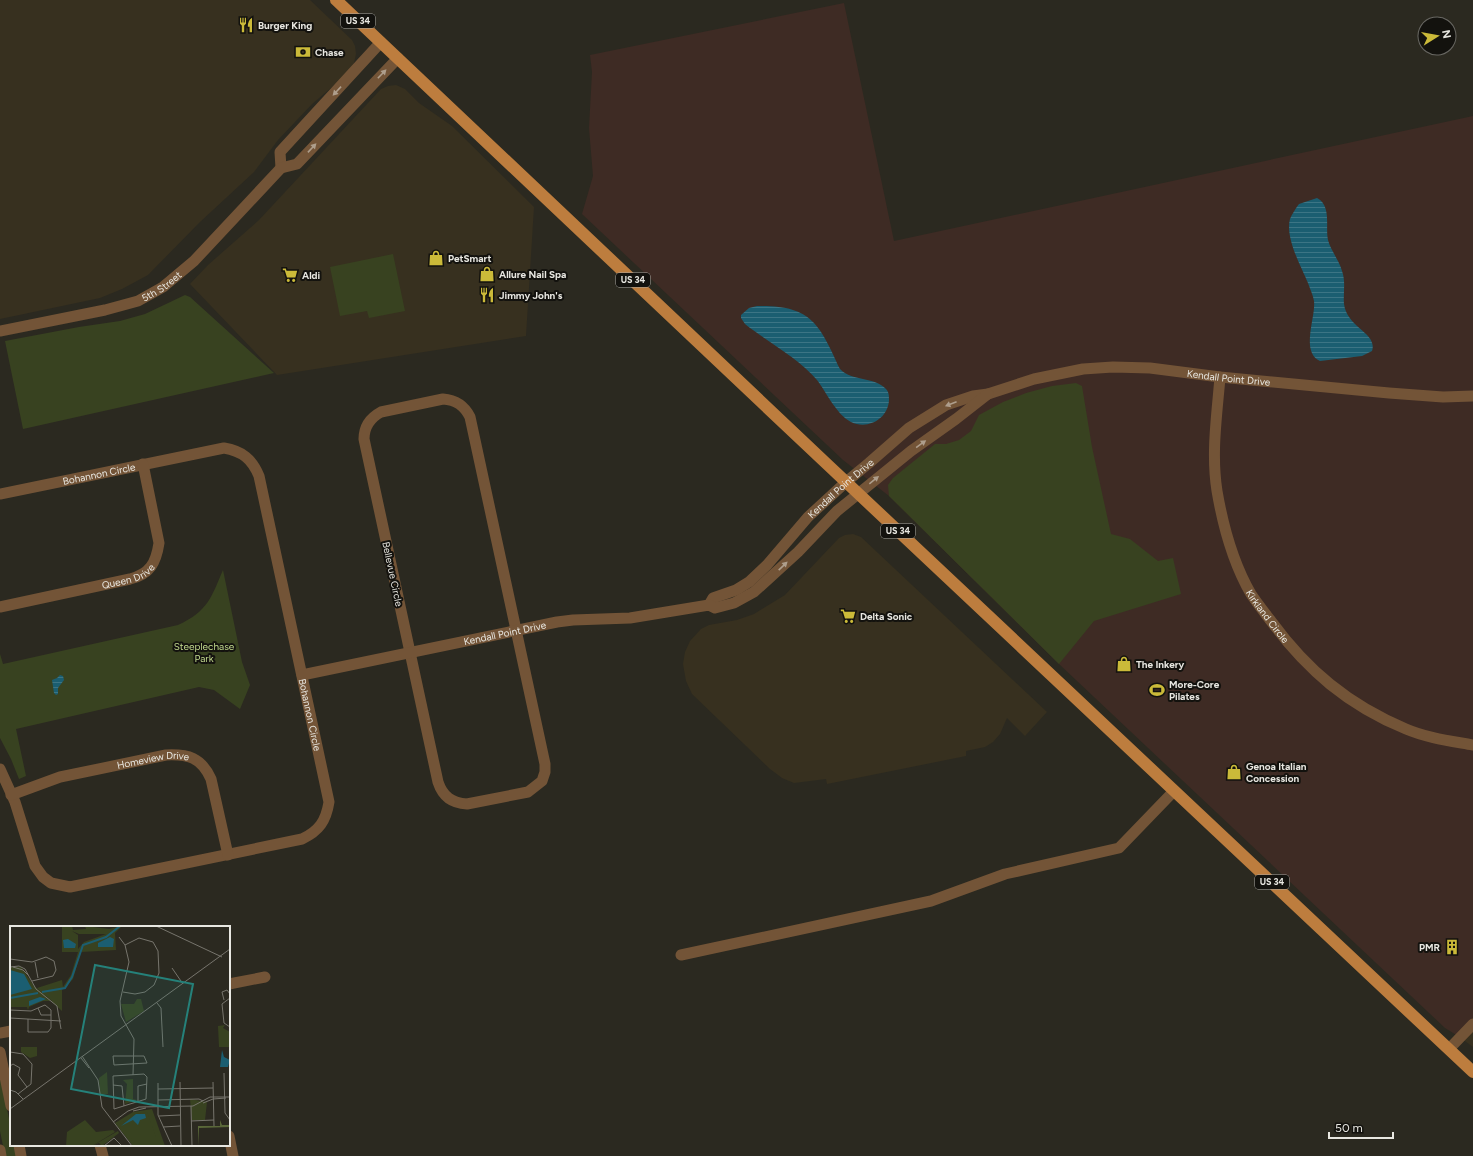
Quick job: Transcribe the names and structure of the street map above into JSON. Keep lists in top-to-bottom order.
{
  "streets": {
    "main road": ["US 34"],
    "street": [
      "5th Street",
      "Kendall Point Drive",
      "Bohannon Circle",
      "Queen Drive",
      "Bellevue Circle",
      "Kirkland Circle",
      "Homeview Drive"
    ]
  },
  "crossings": [
    ["US 34", "5th Street"],
    ["US 34", "Kendall Point Drive"],
    ["Kendall Point Drive", "Bohannon Circle"],
    ["Kendall Point Drive", "Bellevue Circle"],
    ["Kendall Point Drive", "Kirkland Circle"],
    ["Bohannon Circle", "Queen Drive"],
    ["Bohannon Circle", "Homeview Drive"]
  ],
  "parks": ["Steeplechase Park"],
  "places": {
    "restaurant": ["Burger King", "Jimmy John's"],
    "bank": ["Chase"],
    "shop": [
      "PetSmart",
      "Allure Nail Spa",
      "The Inkery",
      "Genoa Italian Concession"
    ],
    "supermarket": ["Aldi", "Delta Sonic"],
    "sports": ["More-Core Pilates"],
    "building": ["PMR"]
  },
  "scale_bar": "50 m",
  "north": "right"
}
